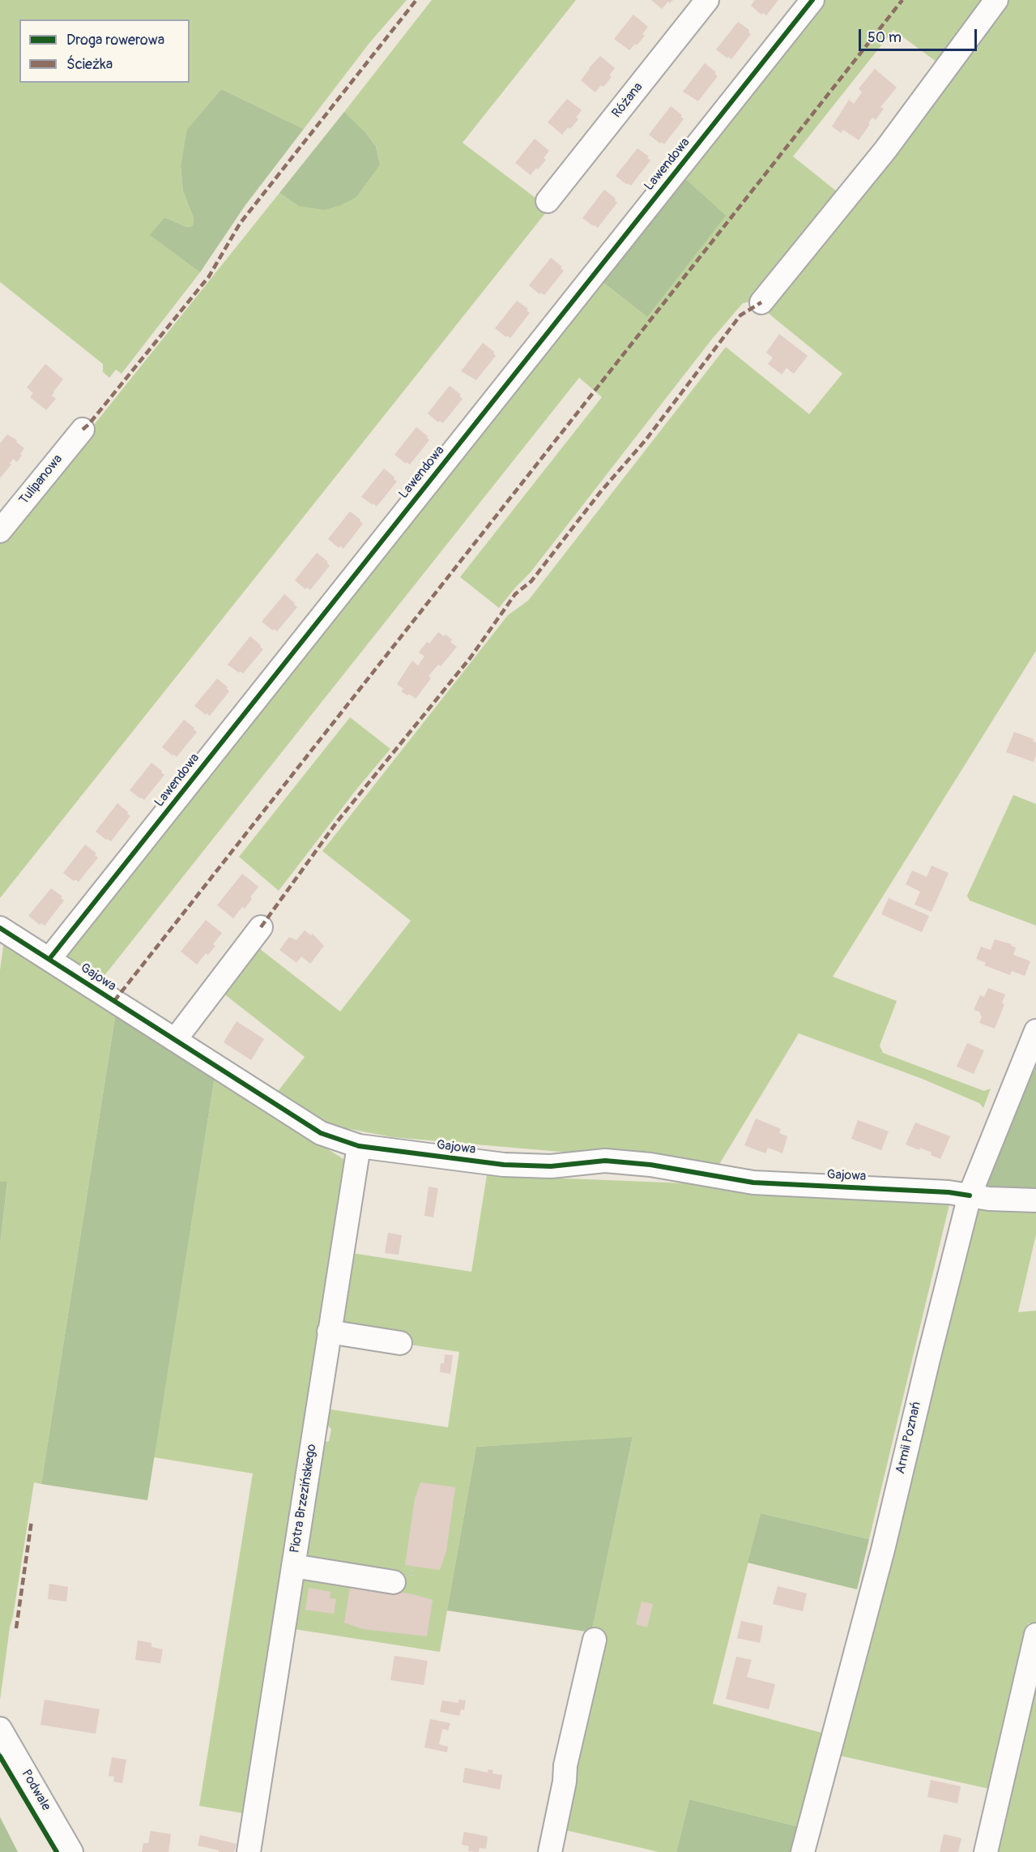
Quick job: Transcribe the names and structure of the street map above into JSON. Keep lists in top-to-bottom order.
{
  "streets": {
    "street": [
      "Różana",
      "Lawendowa",
      "Tulipanowa",
      "Gajowa",
      "Armii Poznań",
      "Piotra Brzezińskiego",
      "Podwale"
    ]
  },
  "crossings": [
    ["Lawendowa", "Gajowa"],
    ["Gajowa", "Armii Poznań"],
    ["Gajowa", "Piotra Brzezińskiego"]
  ],
  "legend": ["Droga rowerowa", "Ścieżka"],
  "scale_bar": "50 m"
}
